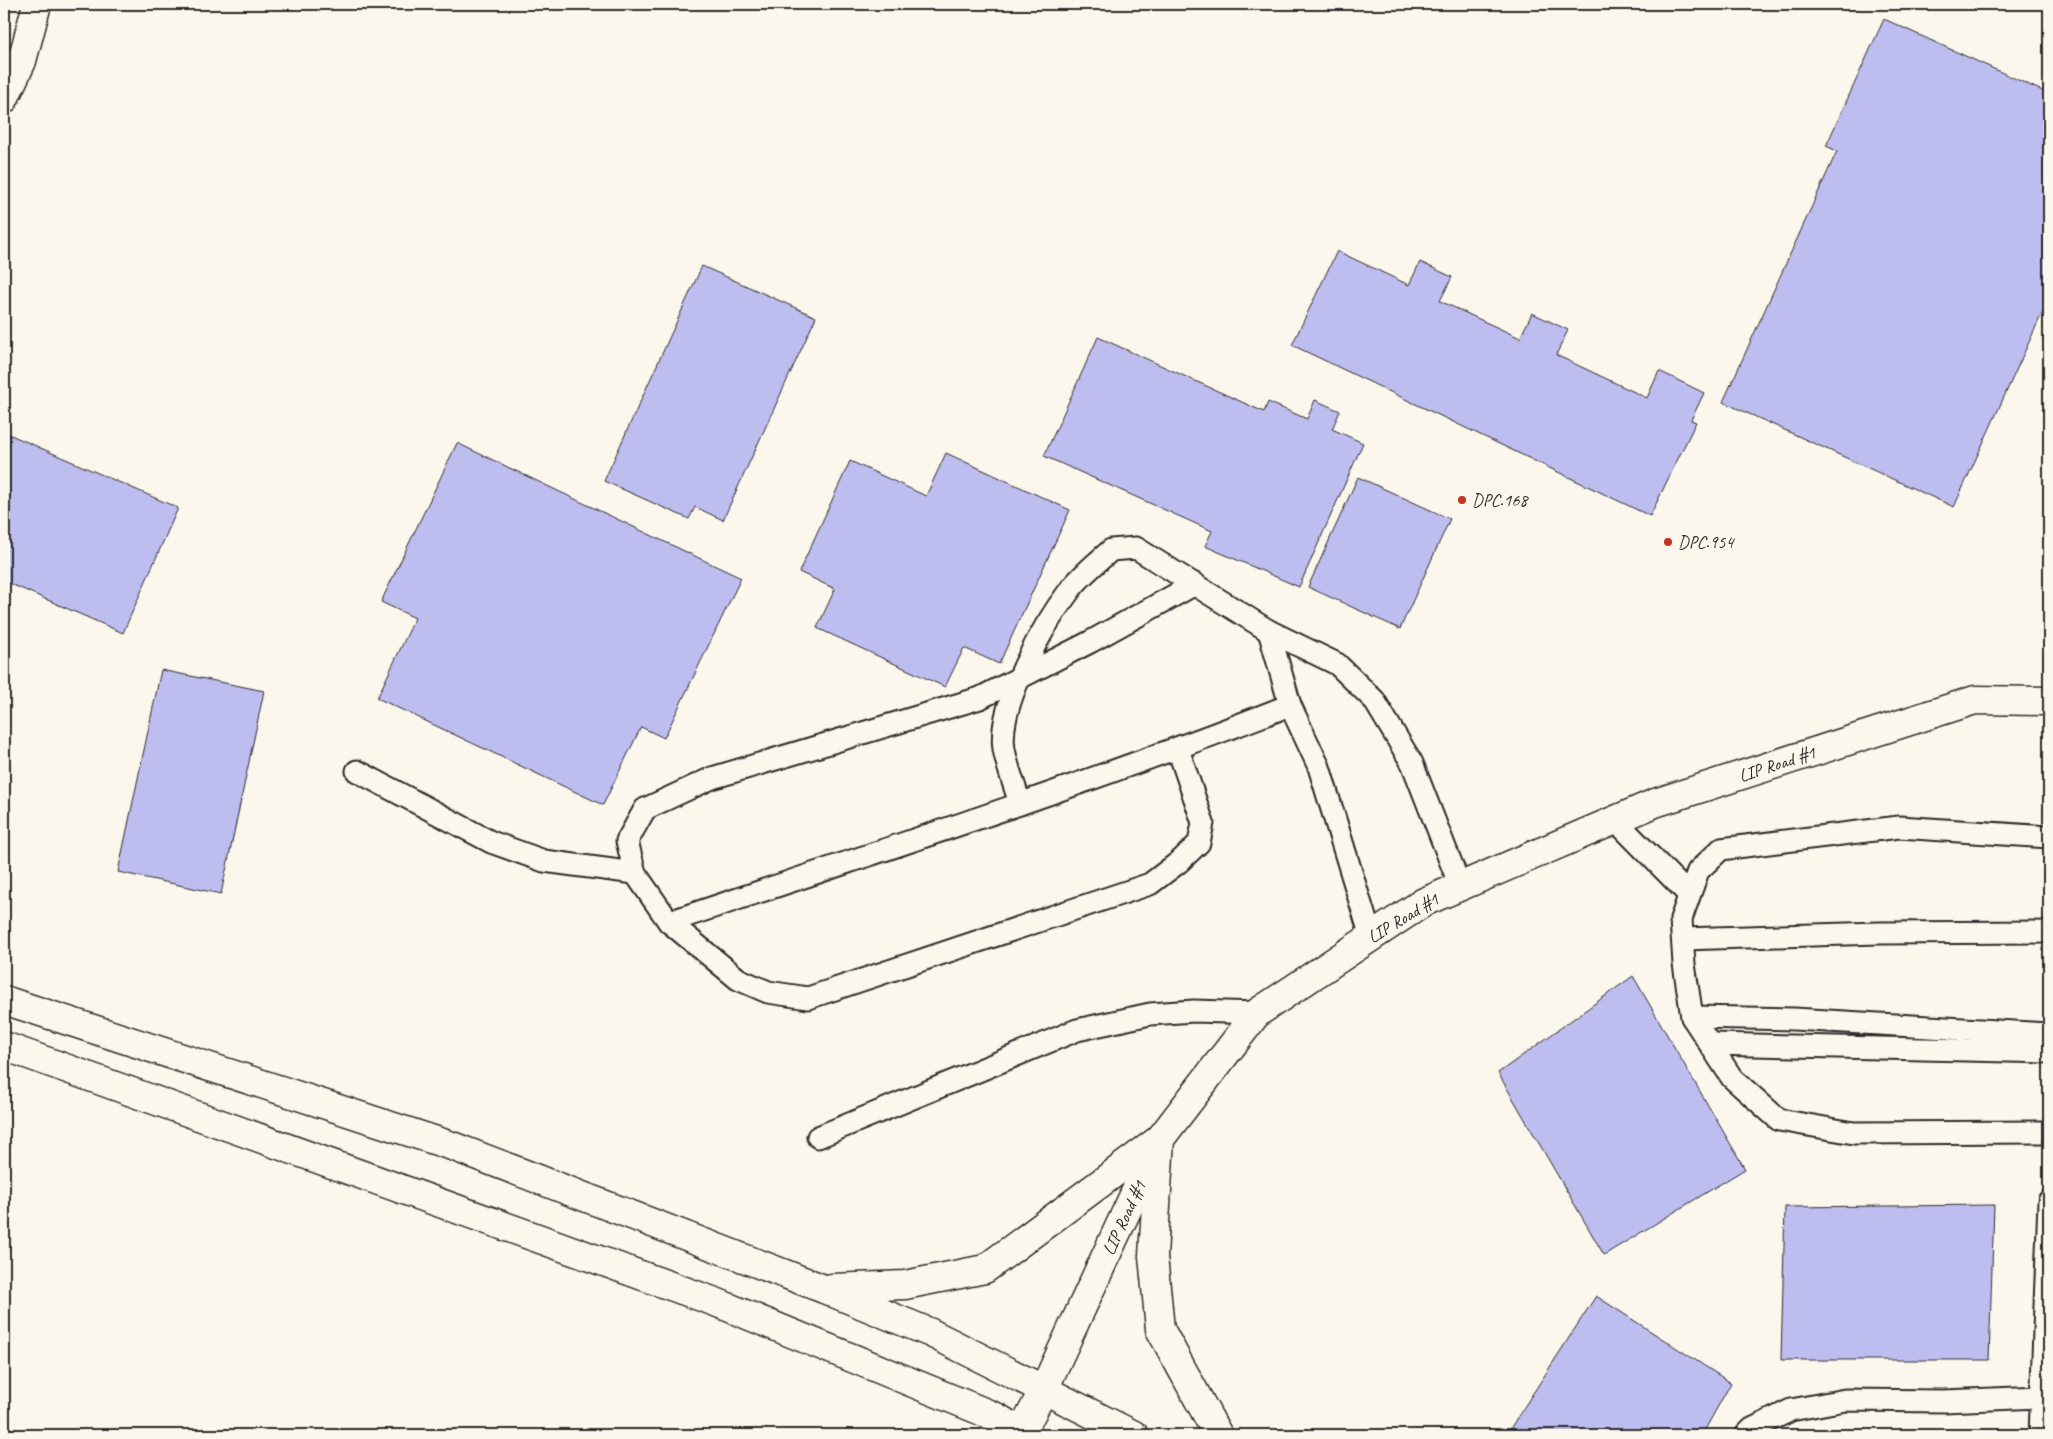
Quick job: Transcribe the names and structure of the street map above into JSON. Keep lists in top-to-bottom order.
{
  "streets": {
    "main road": ["LIP Road #1"]
  },
  "places": ["DPC.168", "DPC.954"]
}
